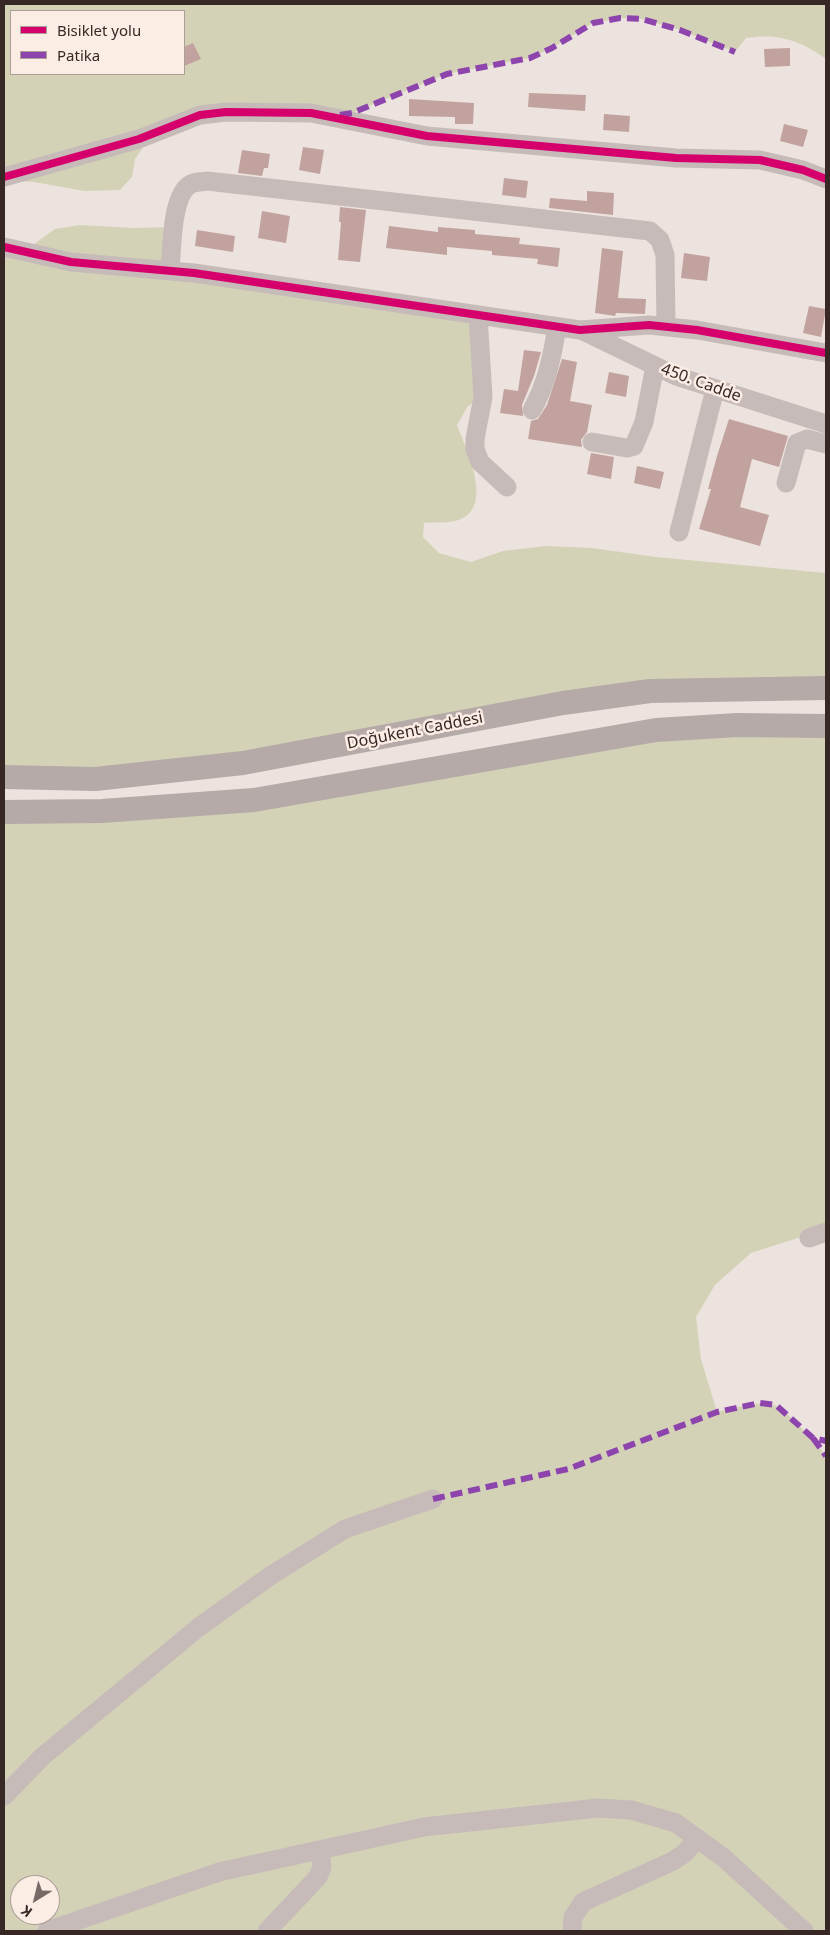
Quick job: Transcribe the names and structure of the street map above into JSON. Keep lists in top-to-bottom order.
{
  "streets": {
    "main road": ["Doğukent Caddesi"],
    "street": ["450. Cadde"]
  },
  "legend": ["Bisiklet yolu", "Patika"],
  "north": "bottom left"
}
